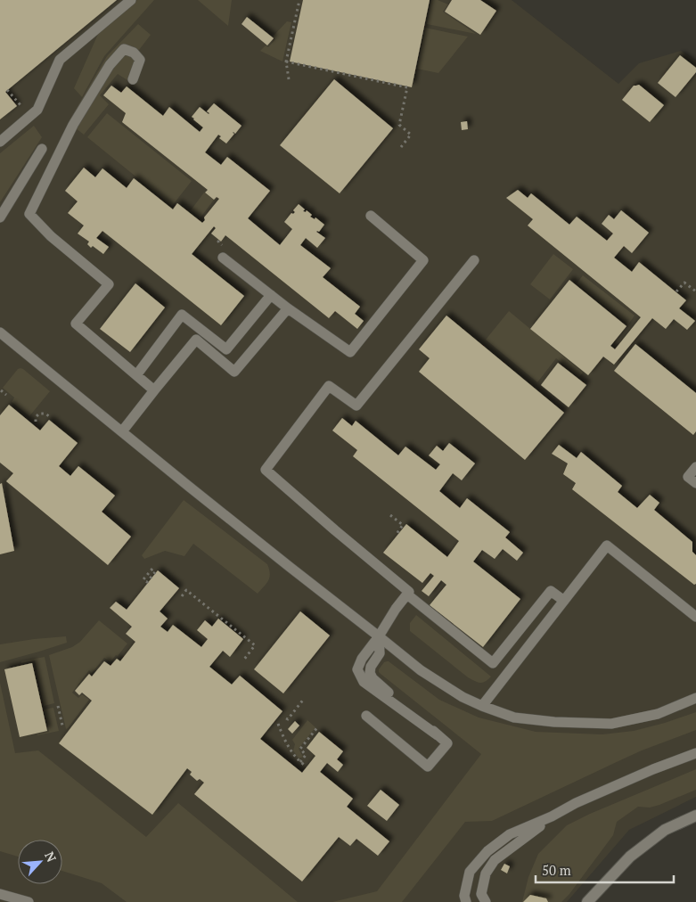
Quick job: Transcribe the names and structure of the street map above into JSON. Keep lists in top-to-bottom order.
{
  "scale_bar": "50 m",
  "north": "top right"
}
